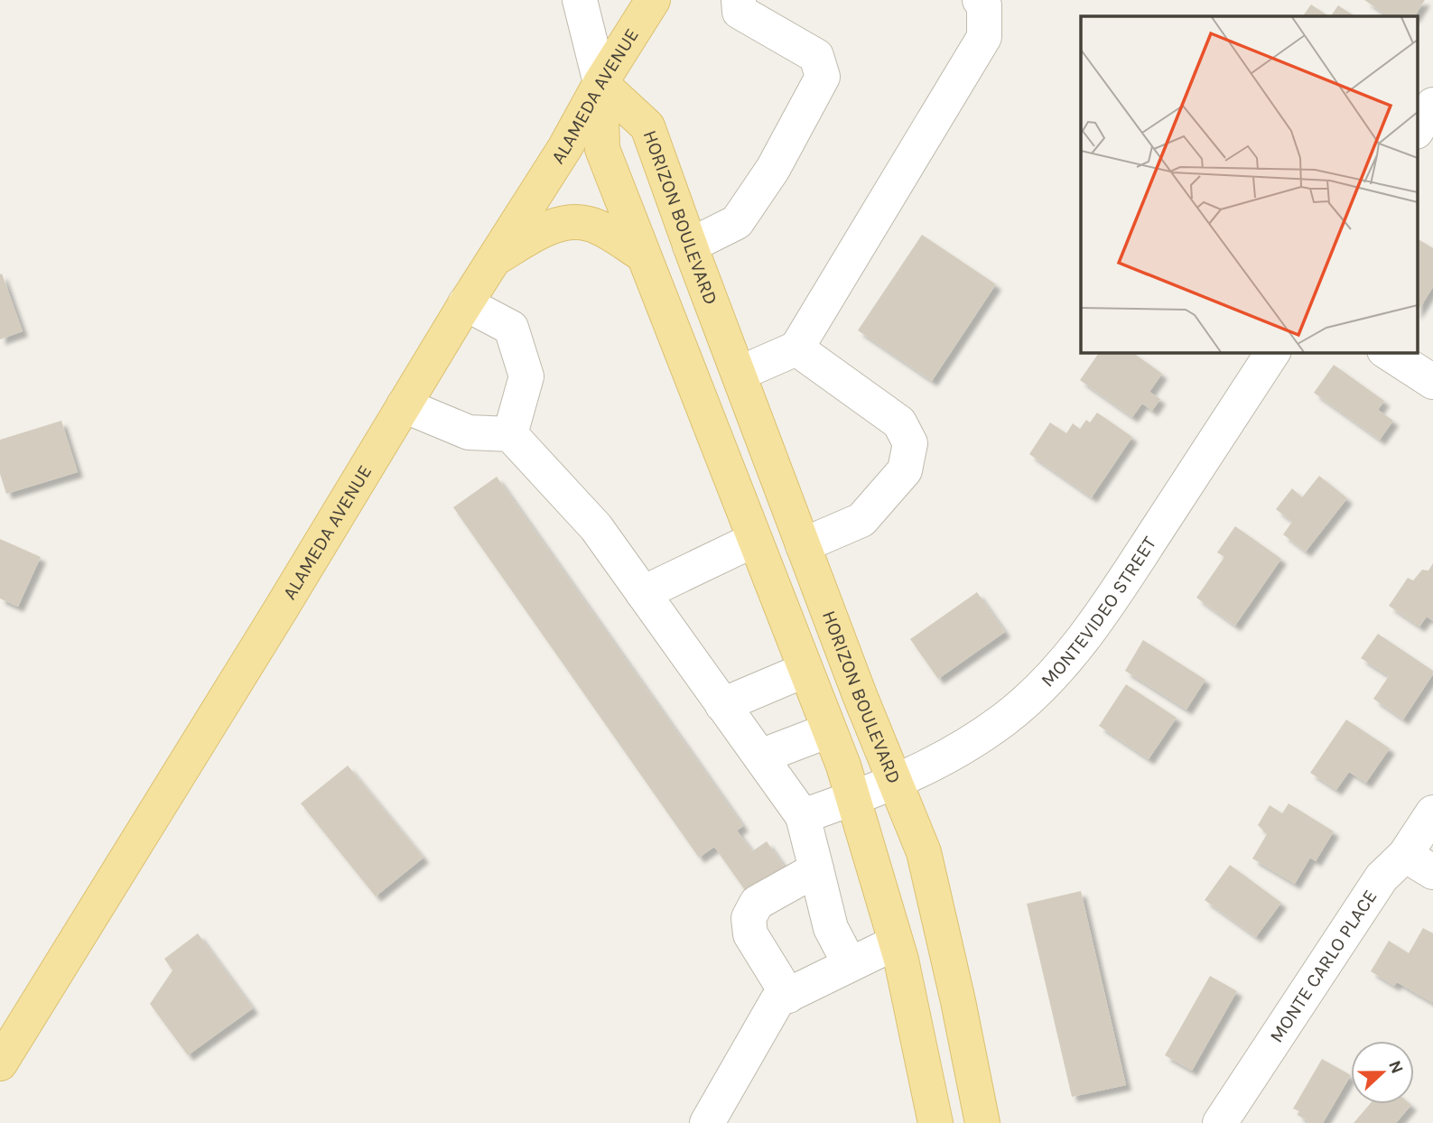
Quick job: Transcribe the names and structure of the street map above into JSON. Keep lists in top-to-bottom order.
{
  "streets": {
    "main road": ["ALAMEDA AVENUE", "HORIZON BOULEVARD"],
    "street": ["MONTEVIDEO STREET", "MONTE CARLO PLACE"]
  },
  "crossings": [
    ["ALAMEDA AVENUE", "HORIZON BOULEVARD"],
    ["HORIZON BOULEVARD", "MONTEVIDEO STREET"]
  ],
  "north": "right"
}
